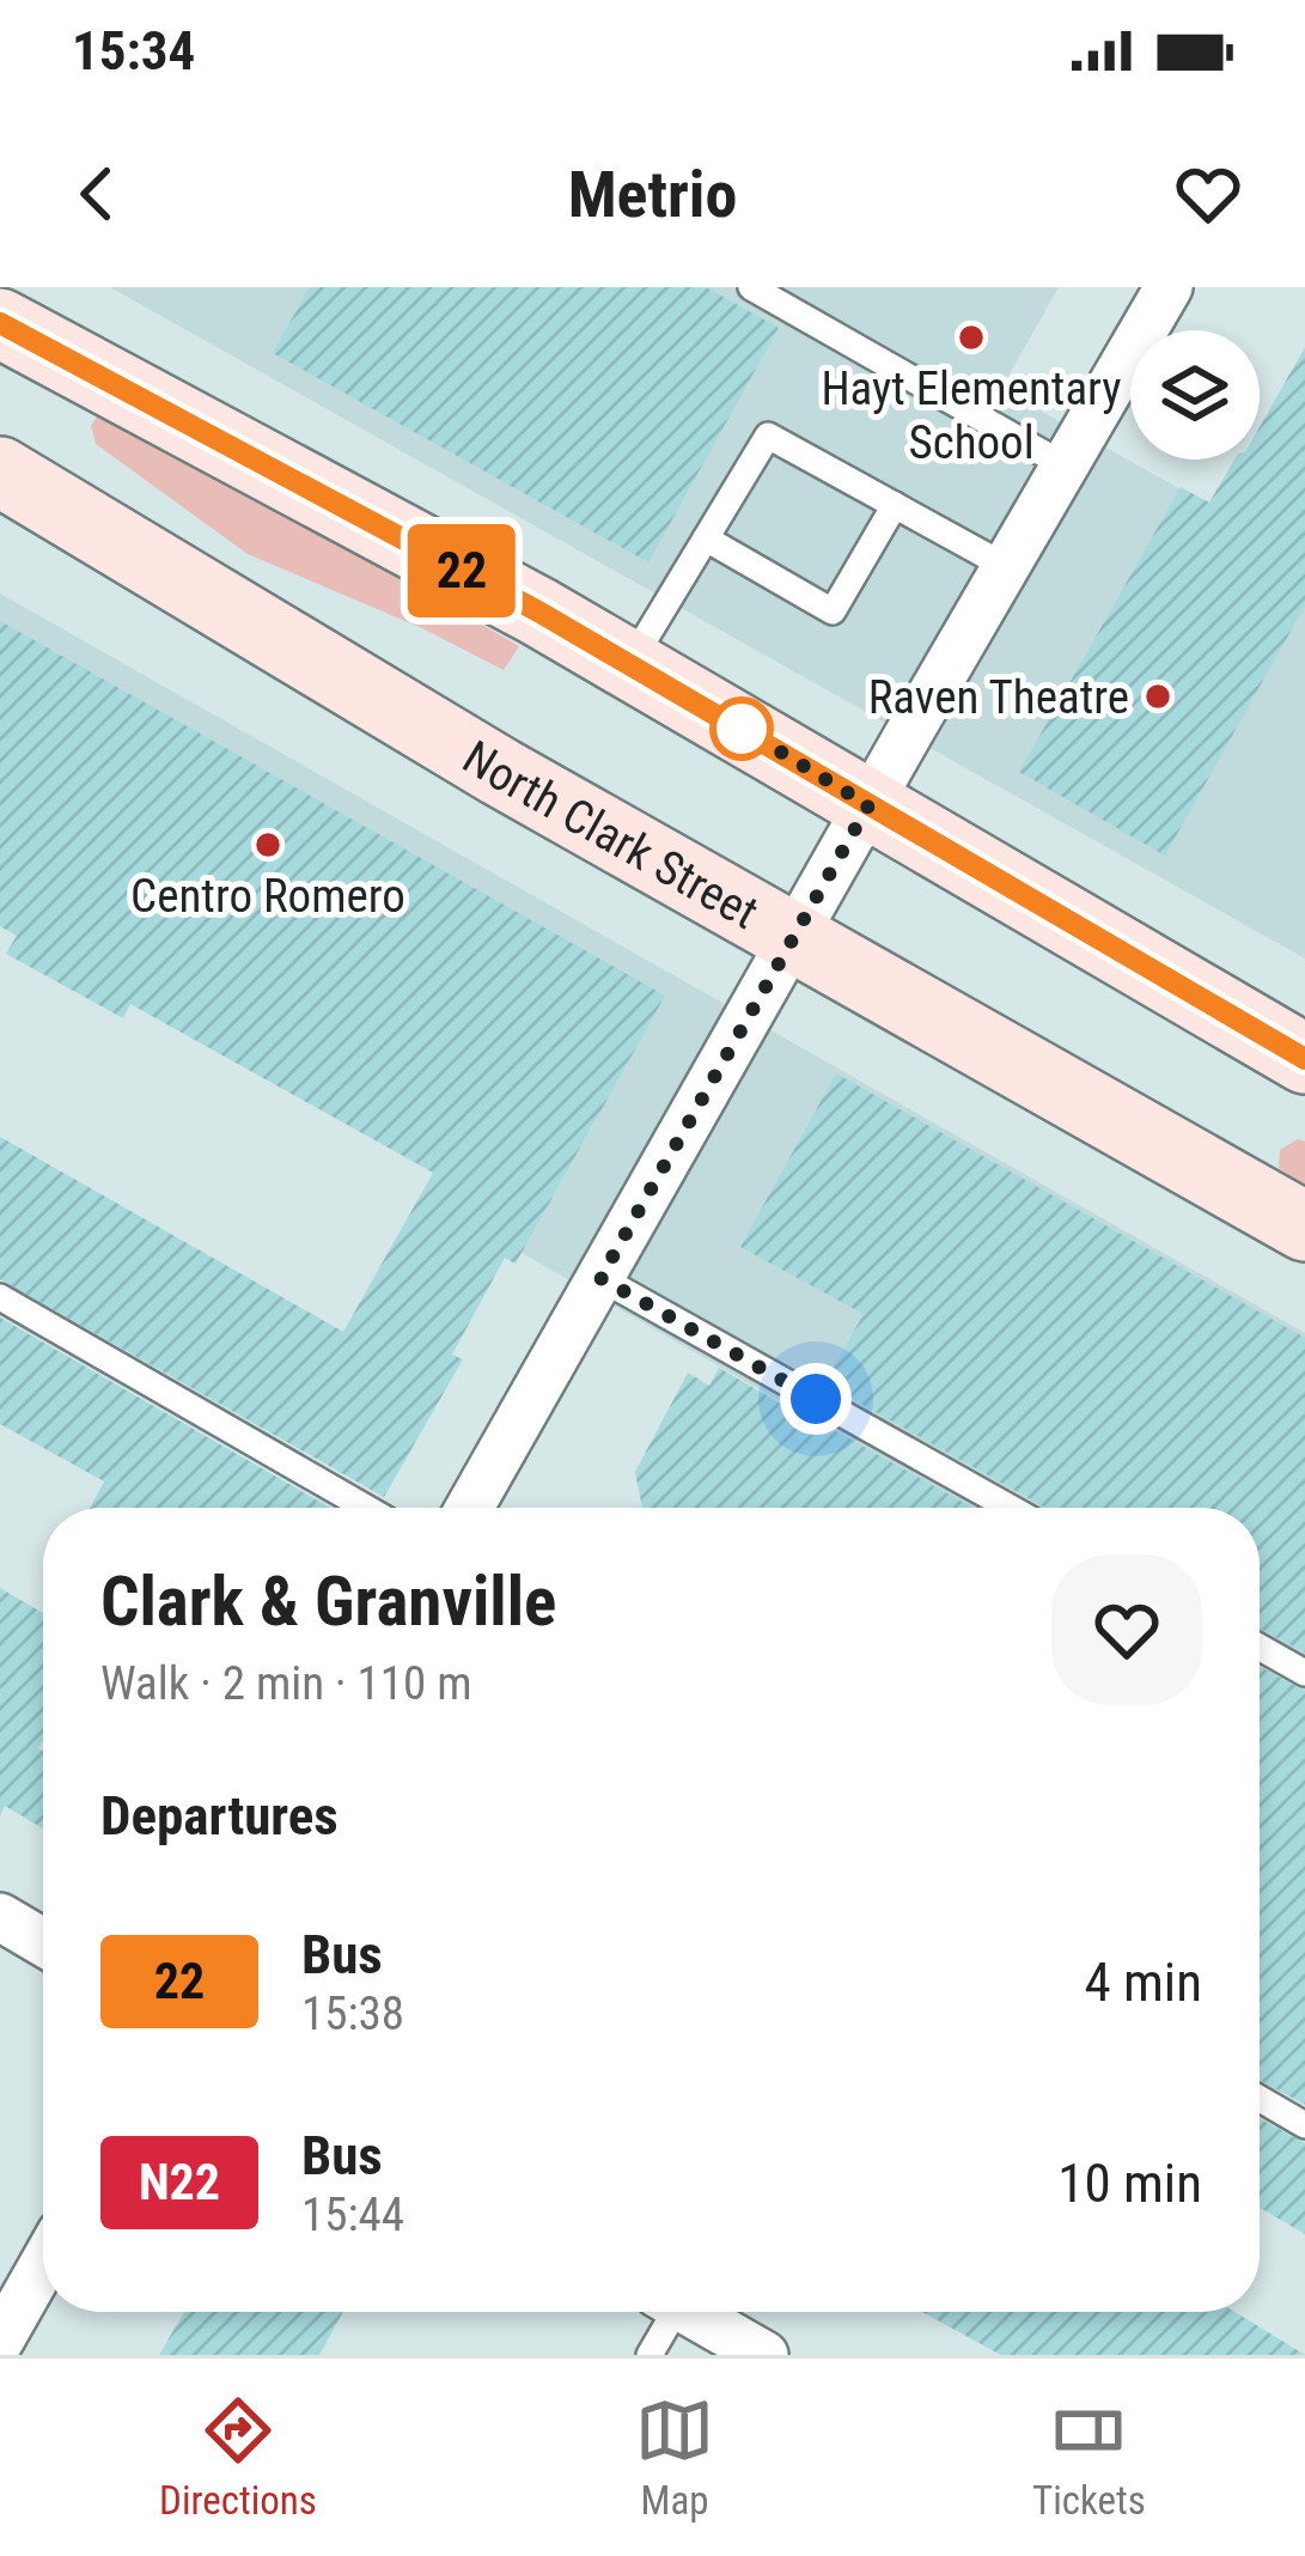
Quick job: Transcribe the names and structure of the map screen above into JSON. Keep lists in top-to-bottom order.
{
  "streets": {
    "main road": ["North Clark Street"]
  },
  "places": ["Hayt Elementary School", "Raven Theatre", "Centro Romero"],
  "lines": ["bus line 22"],
  "page": {
    "status": "15:34",
    "header": "Metrio",
    "on_map": "22",
    "heading": [
      ["Clark & Granville", "Walk · 2 min · 110 m"],
      "Departures"
    ],
    "list": [
      {
        "mark": "22",
        "name": "Bus",
        "note": "15:38",
        "value": "4 min"
      },
      {
        "mark": "N22",
        "name": "Bus",
        "note": "15:44",
        "value": "10 min"
      }
    ],
    "tabs": ["Directions", "Map", "Tickets"]
  }
}
